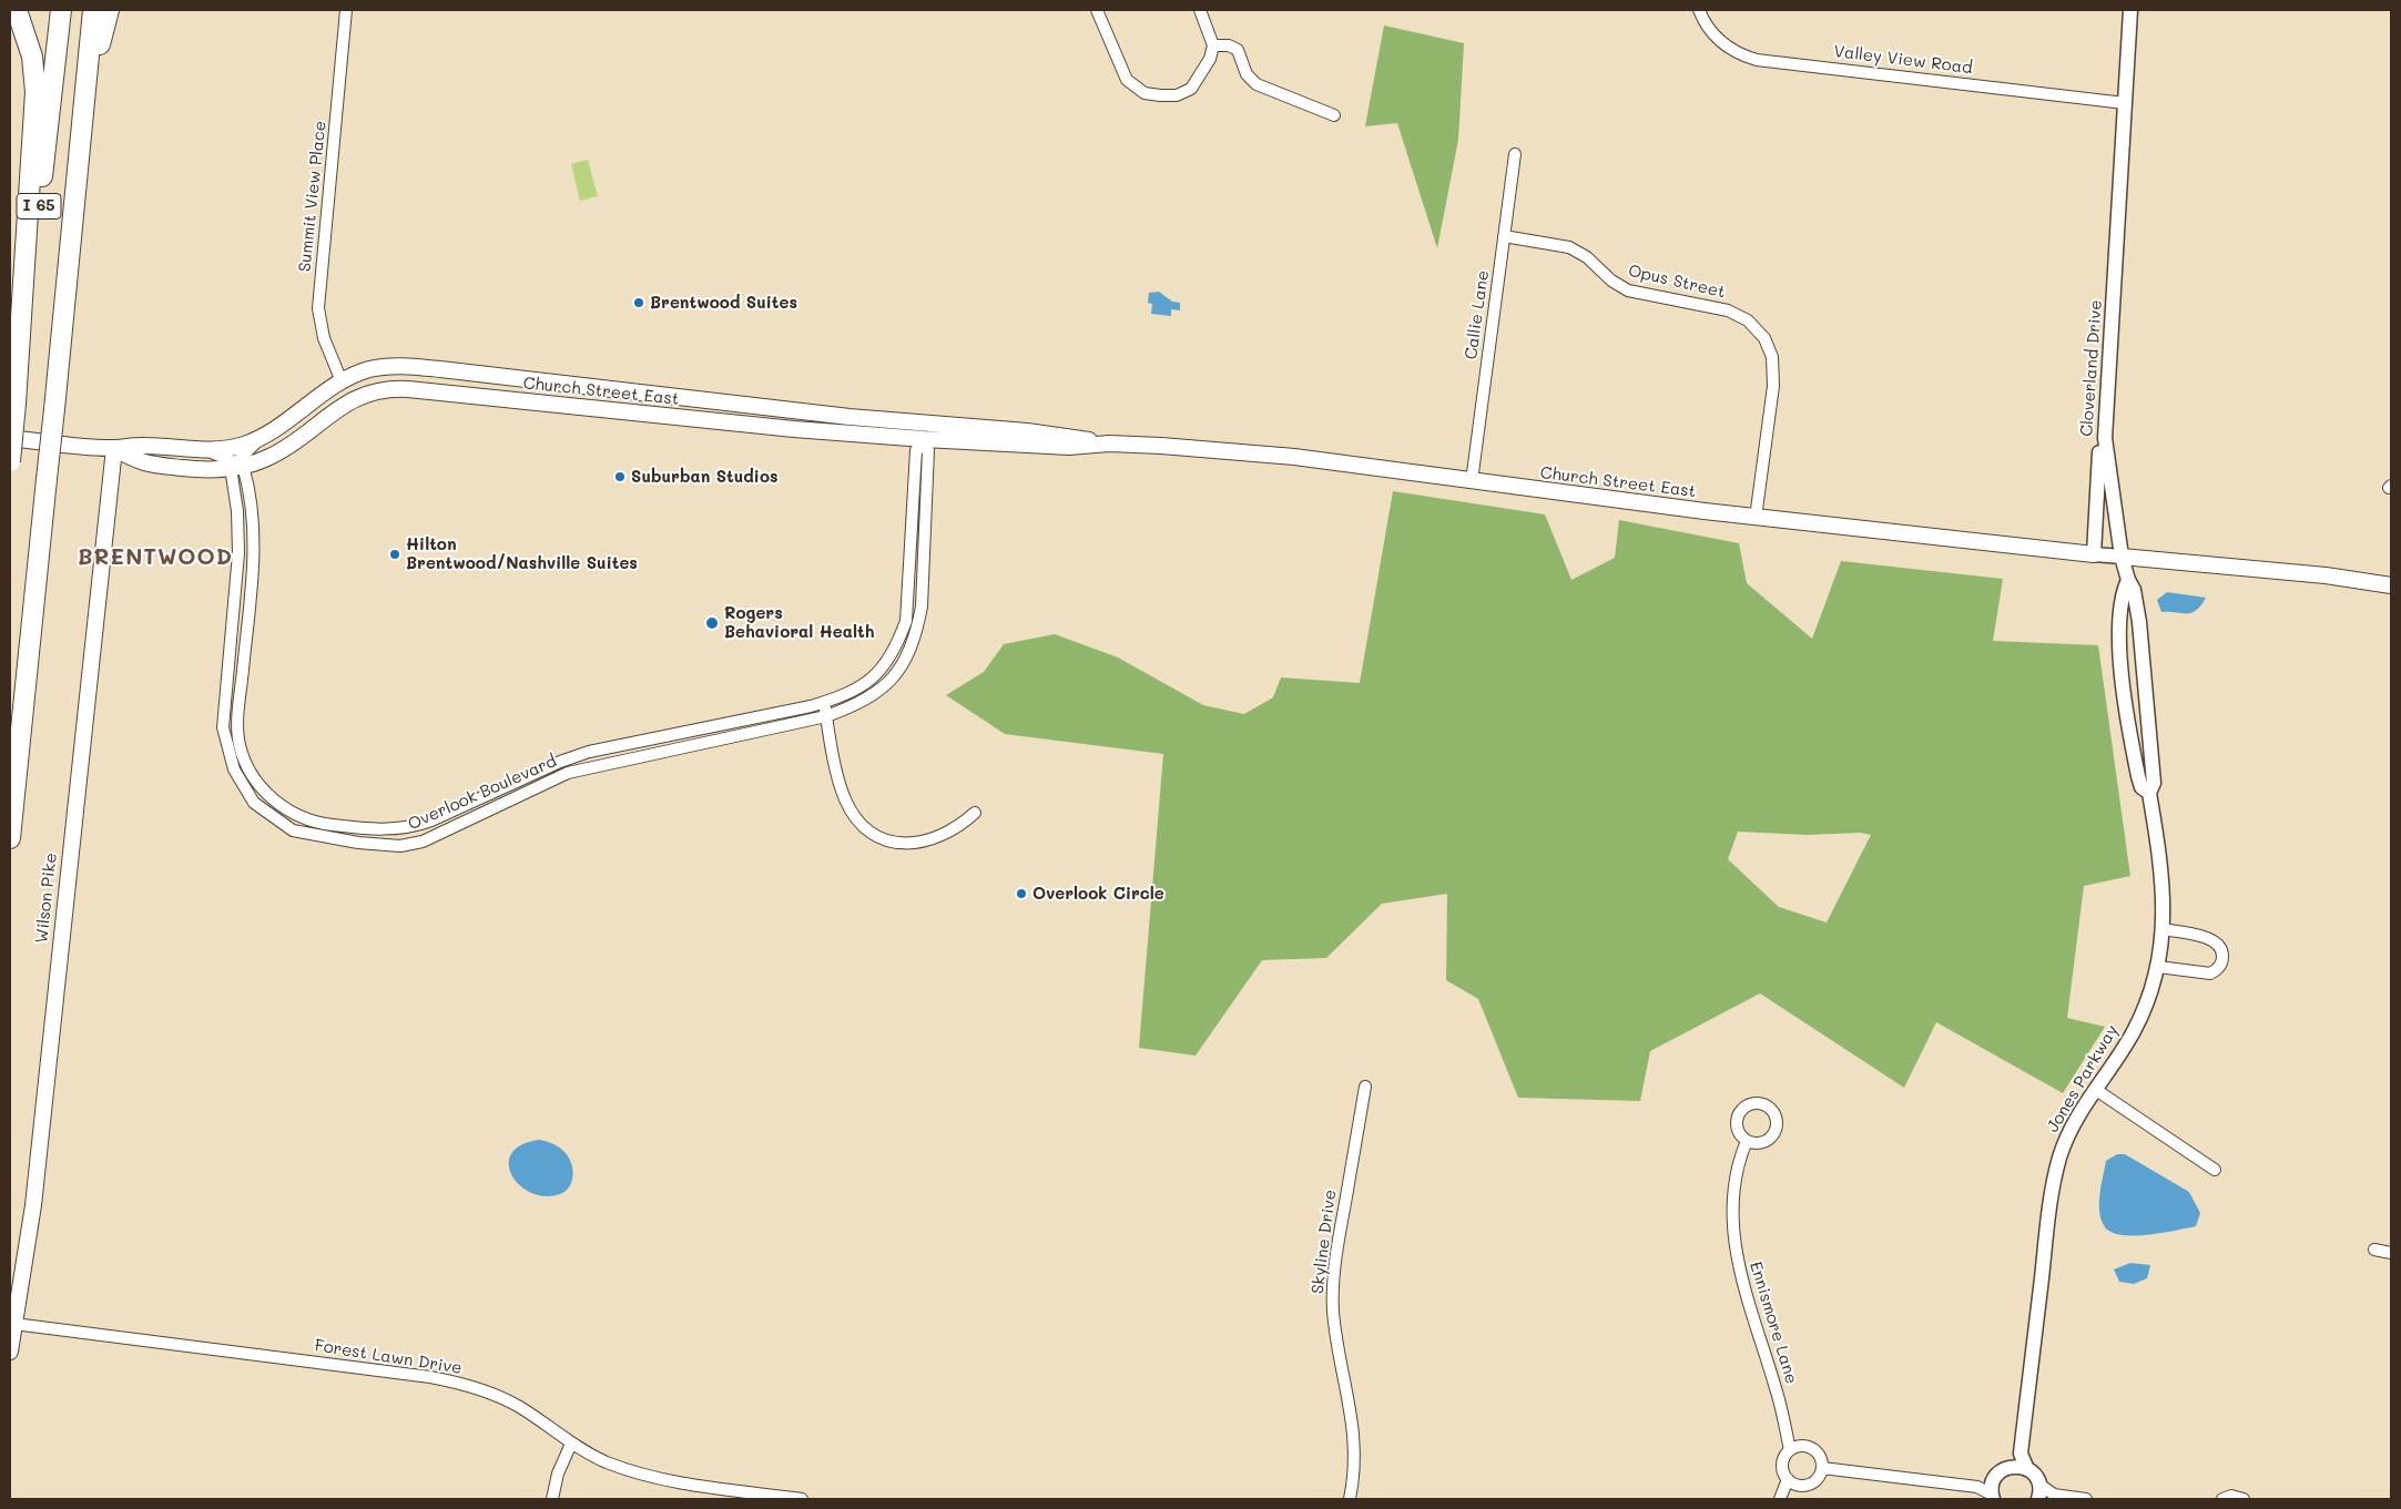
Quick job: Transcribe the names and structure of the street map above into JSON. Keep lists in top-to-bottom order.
{
  "streets": {
    "highway": ["I 65"],
    "main road": ["Church Street East", "Wilson Pike"],
    "street": [
      "Valley View Road",
      "Summit View Place",
      "Opus Street",
      "Callie Lane",
      "Cloverland Drive",
      "Overlook Boulevard",
      "Jones Parkway",
      "Skyline Drive",
      "Ennismore Lane",
      "Forest Lawn Drive"
    ]
  },
  "crossings": [
    ["Valley View Road", "Cloverland Drive"],
    ["Summit View Place", "Church Street East"],
    ["Opus Street", "Callie Lane"],
    ["Opus Street", "Church Street East"],
    ["Callie Lane", "Church Street East"],
    ["Cloverland Drive", "Church Street East"],
    ["Cloverland Drive", "Jones Parkway"],
    ["Church Street East", "Overlook Boulevard"],
    ["Church Street East", "Wilson Pike"],
    ["Church Street East", "Jones Parkway"],
    ["Wilson Pike", "Forest Lawn Drive"]
  ],
  "districts": ["BRENTWOOD"],
  "places": [
    "Brentwood Suites",
    "Suburban Studios",
    "Hilton Brentwood/Nashville Suites",
    "Rogers Behavioral Health",
    "Overlook Circle"
  ]
}
